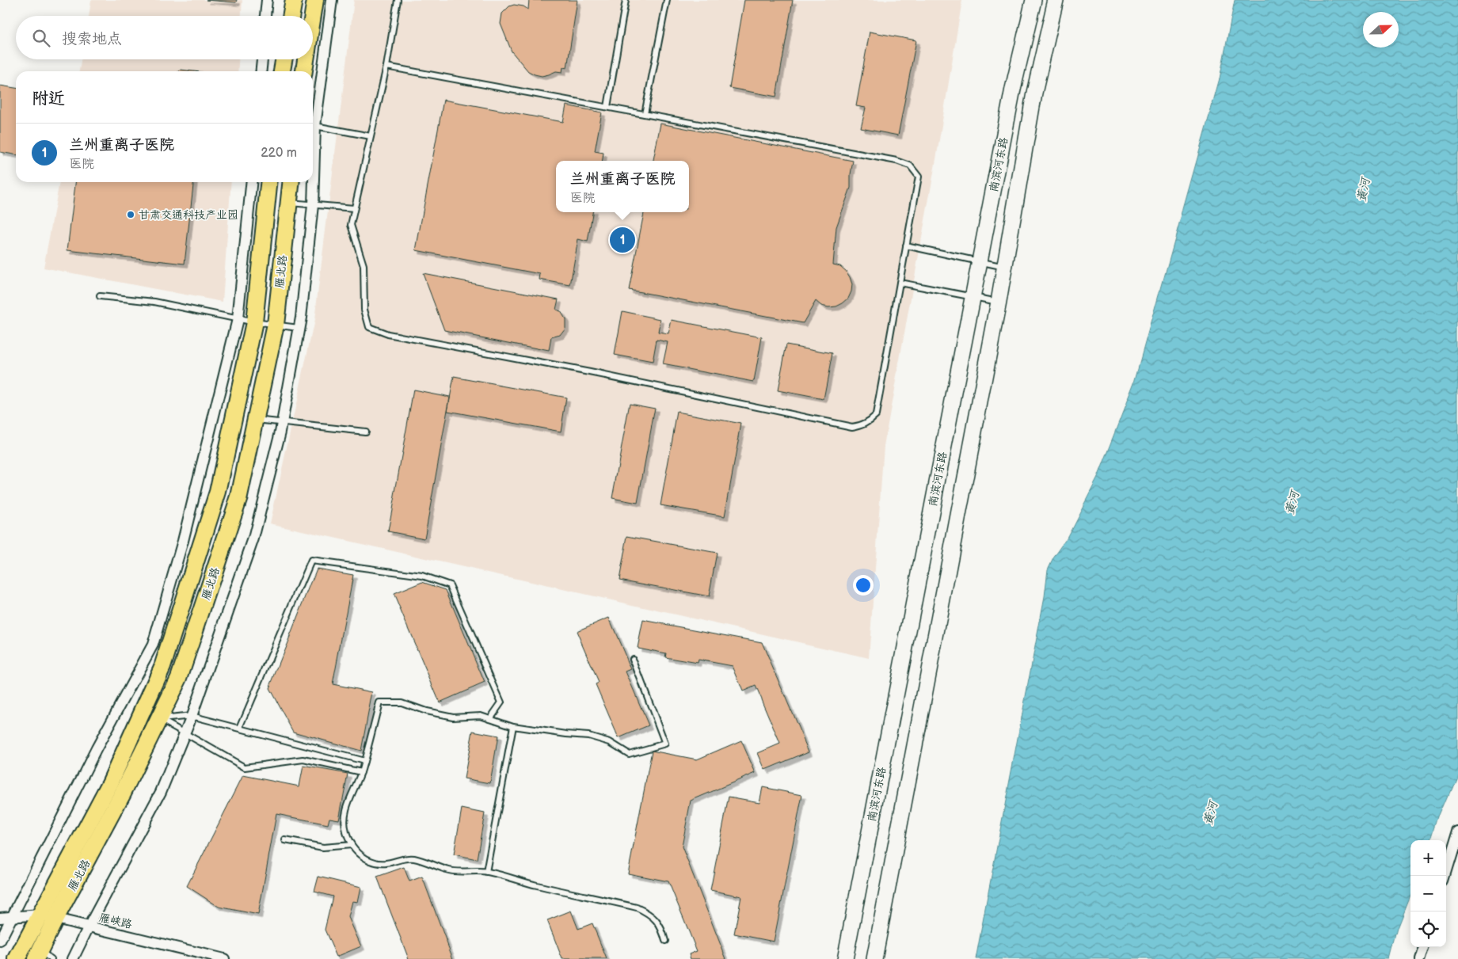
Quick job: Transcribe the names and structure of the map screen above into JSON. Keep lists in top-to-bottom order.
{
  "streets": {
    "main road": ["南滨河东路", "雁北路"],
    "street": ["雁峡路"]
  },
  "crossings": [
    ["雁北路", "雁峡路"]
  ],
  "water": ["黄河"],
  "places": ["甘肃交通科技产业园"],
  "north": "right",
  "page": {
    "search": "搜索地点",
    "heading": "附近",
    "list": [
      {
        "mark": "1",
        "name": "兰州重离子医院",
        "note": "医院",
        "value": "220 m"
      }
    ],
    "popup": ["兰州重离子医院", "医院"],
    "pins": "1",
    "map_buttons": ["+", "−"]
  }
}
